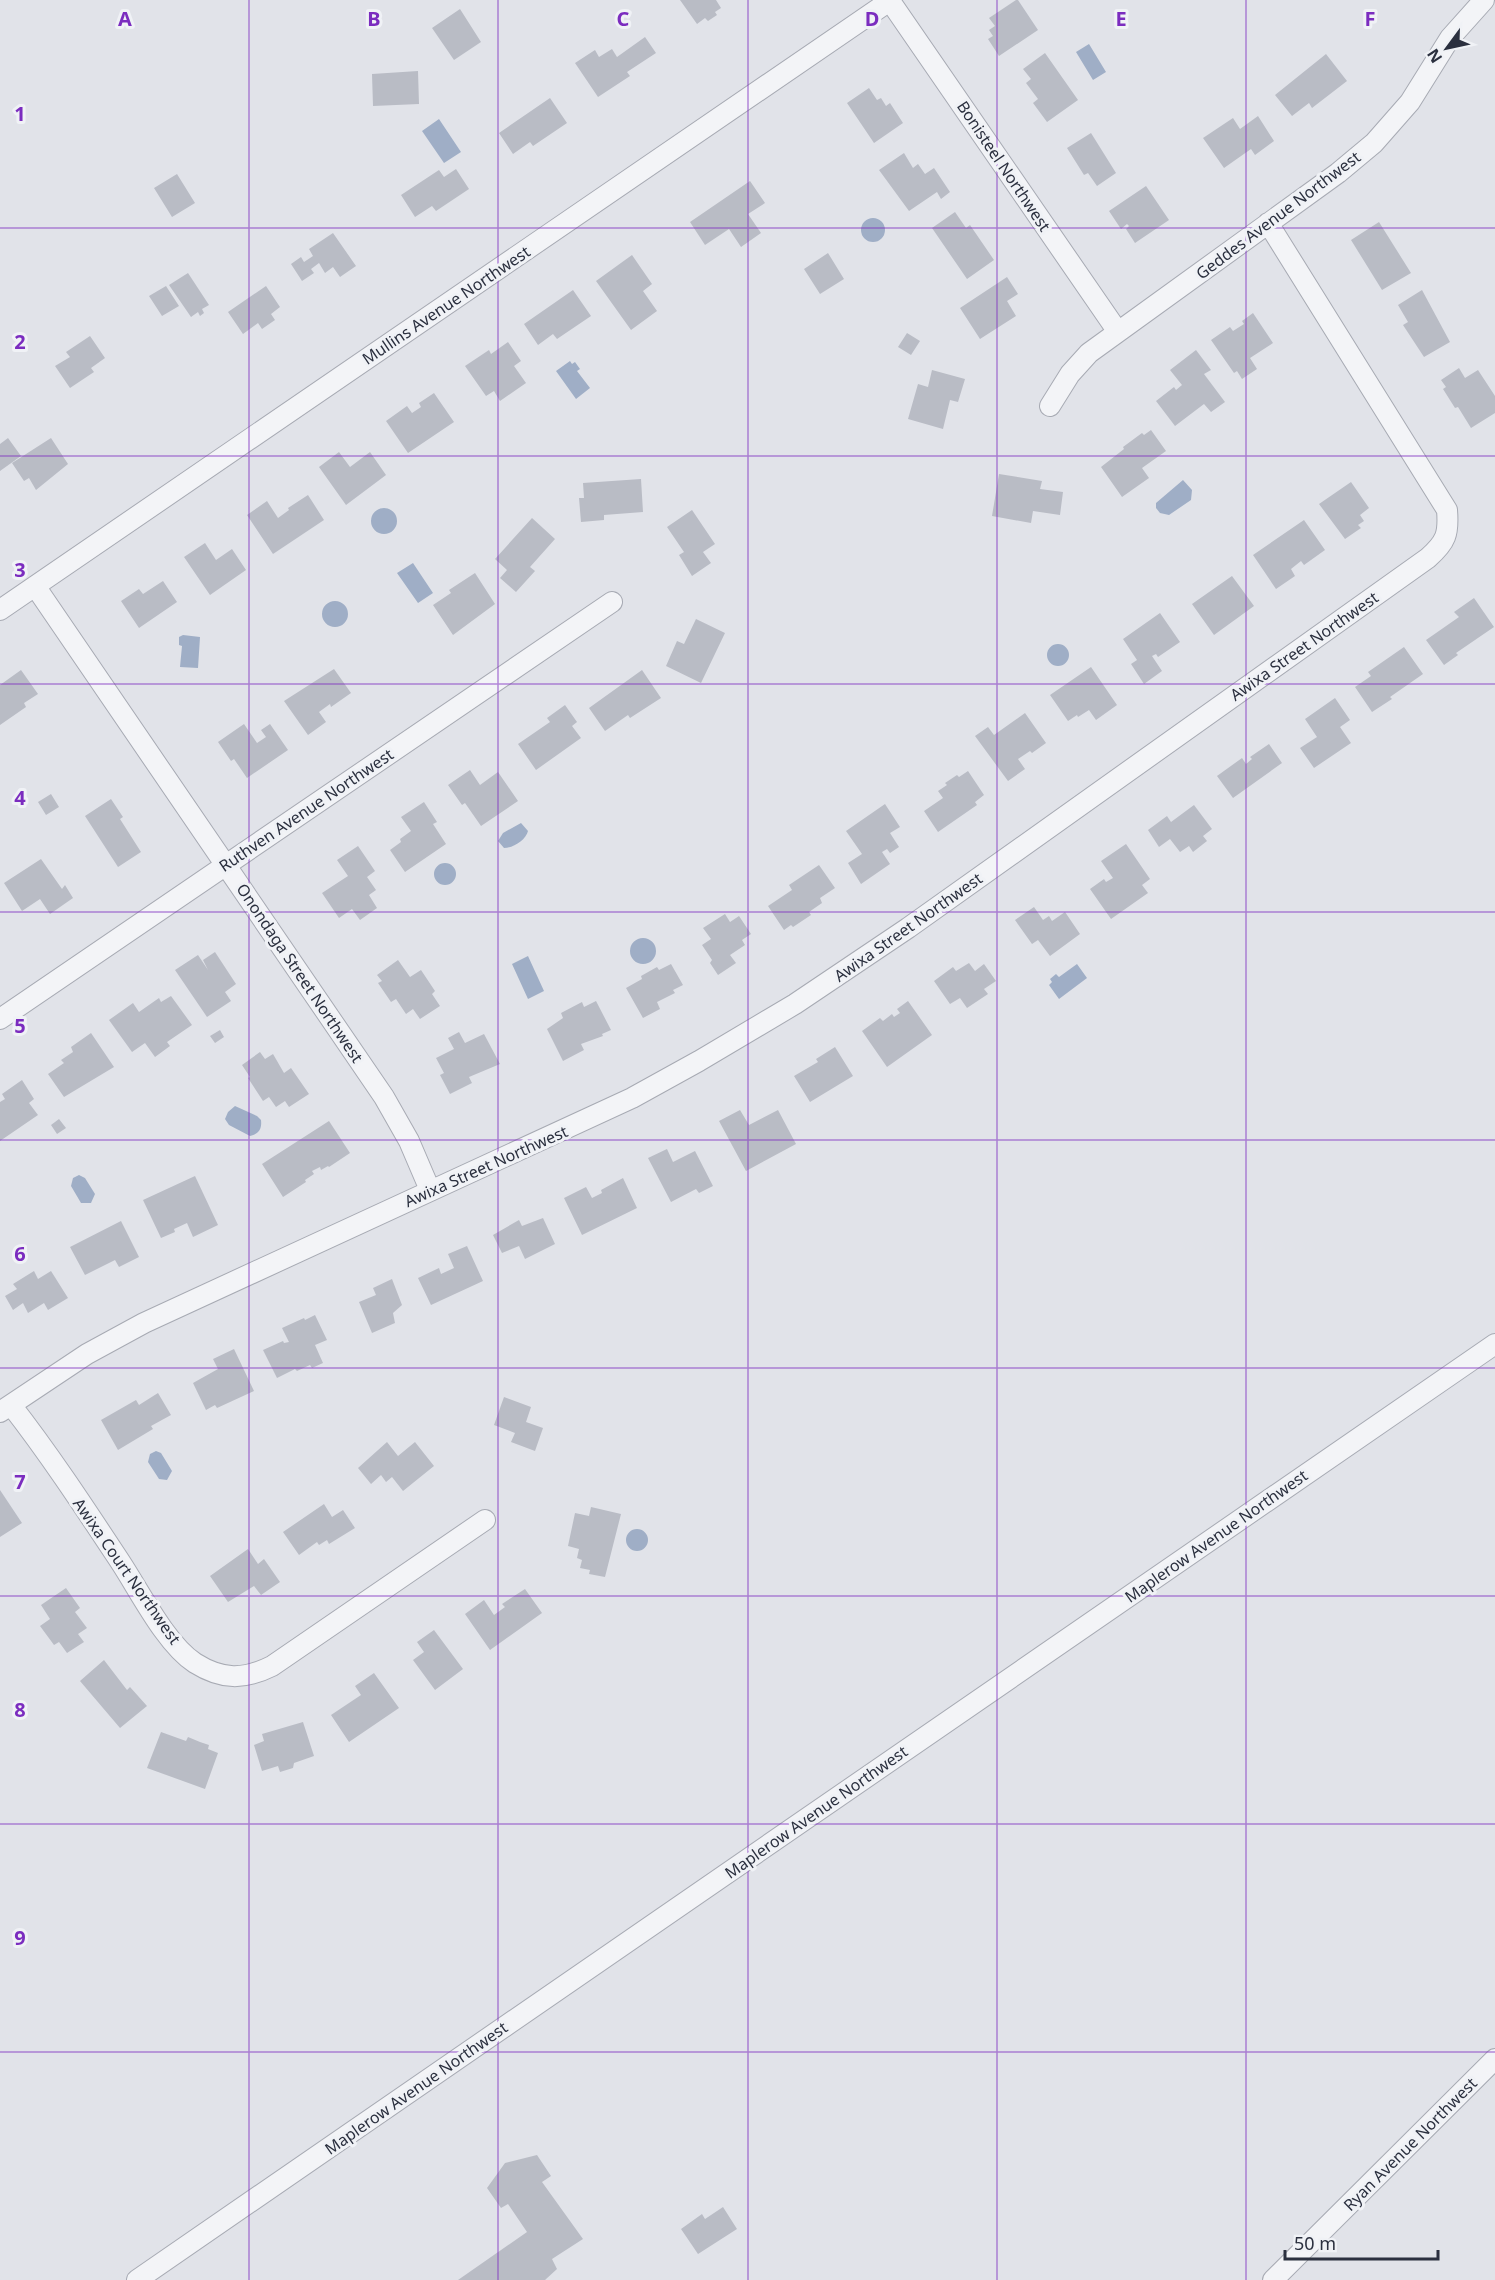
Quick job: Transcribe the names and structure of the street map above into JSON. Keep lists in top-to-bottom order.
{
  "streets": {
    "street": [
      "Bonisteel Northwest",
      "Geddes Avenue Northwest",
      "Mullins Avenue Northwest",
      "Awixa Street Northwest",
      "Ruthven Avenue Northwest",
      "Onondaga Street Northwest",
      "Maplerow Avenue Northwest",
      "Awixa Court Northwest",
      "Ryan Avenue Northwest"
    ]
  },
  "crossings": [
    ["Bonisteel Northwest", "Geddes Avenue Northwest"],
    ["Bonisteel Northwest", "Mullins Avenue Northwest"],
    ["Geddes Avenue Northwest", "Awixa Street Northwest"],
    ["Mullins Avenue Northwest", "Onondaga Street Northwest"],
    ["Awixa Street Northwest", "Onondaga Street Northwest"],
    ["Awixa Street Northwest", "Awixa Court Northwest"],
    ["Ruthven Avenue Northwest", "Onondaga Street Northwest"]
  ],
  "scale_bar": "50 m",
  "north": "bottom left",
  "grid": {
    "columns": [
      "A",
      "B",
      "C",
      "D",
      "E",
      "F"
    ],
    "rows": [
      "1",
      "2",
      "3",
      "4",
      "5",
      "6",
      "7",
      "8",
      "9"
    ]
  }
}
